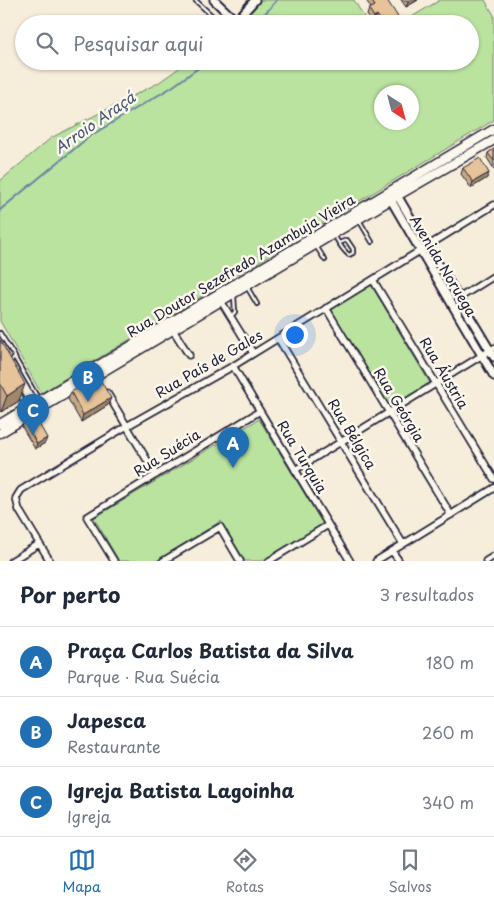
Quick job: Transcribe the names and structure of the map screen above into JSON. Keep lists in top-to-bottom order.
{
  "streets": {
    "main road": ["Rua Doutor Sezefredo Azambuja Vieira"],
    "street": [
      "Avenida Noruega",
      "Rua País de Gales",
      "Rua Áustria",
      "Rua Geórgia",
      "Rua Bélgica",
      "Rua Suécia",
      "Rua Turquia"
    ]
  },
  "crossings": [
    ["Rua Doutor Sezefredo Azambuja Vieira", "Avenida Noruega"],
    ["Avenida Noruega", "Rua País de Gales"],
    ["Rua País de Gales", "Rua Áustria"],
    ["Rua País de Gales", "Rua Geórgia"],
    ["Rua País de Gales", "Rua Bélgica"],
    ["Rua País de Gales", "Rua Turquia"],
    ["Rua Suécia", "Rua Turquia"]
  ],
  "water": ["Arroio Araçá"],
  "north": "bottom right",
  "page": {
    "search": "Pesquisar aqui",
    "pins": ["B", "C", "A"],
    "heading": ["Por perto", "3 resultados"],
    "list": [
      {
        "mark": "A",
        "name": "Praça Carlos Batista da Silva",
        "note": "Parque · Rua Suécia",
        "value": "180 m"
      },
      {
        "mark": "B",
        "name": "Japesca",
        "note": "Restaurante",
        "value": "260 m"
      },
      {
        "mark": "C",
        "name": "Igreja Batista Lagoinha",
        "note": "Igreja",
        "value": "340 m"
      }
    ],
    "nav": ["Mapa", "Rotas", "Salvos"]
  }
}
